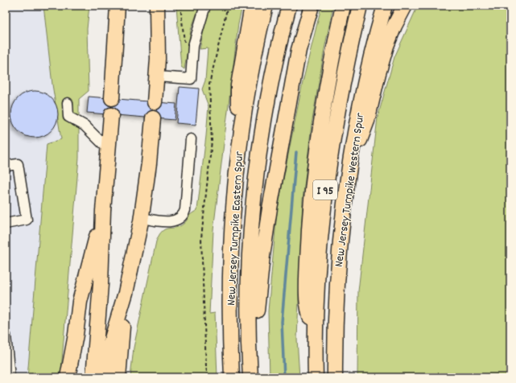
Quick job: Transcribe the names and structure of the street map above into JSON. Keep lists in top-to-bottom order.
{
  "streets": {
    "highway": ["I 95", "New Jersey Turnpike Western Spur", "New Jersey Turnpike Eastern Spur"]
  }
}
